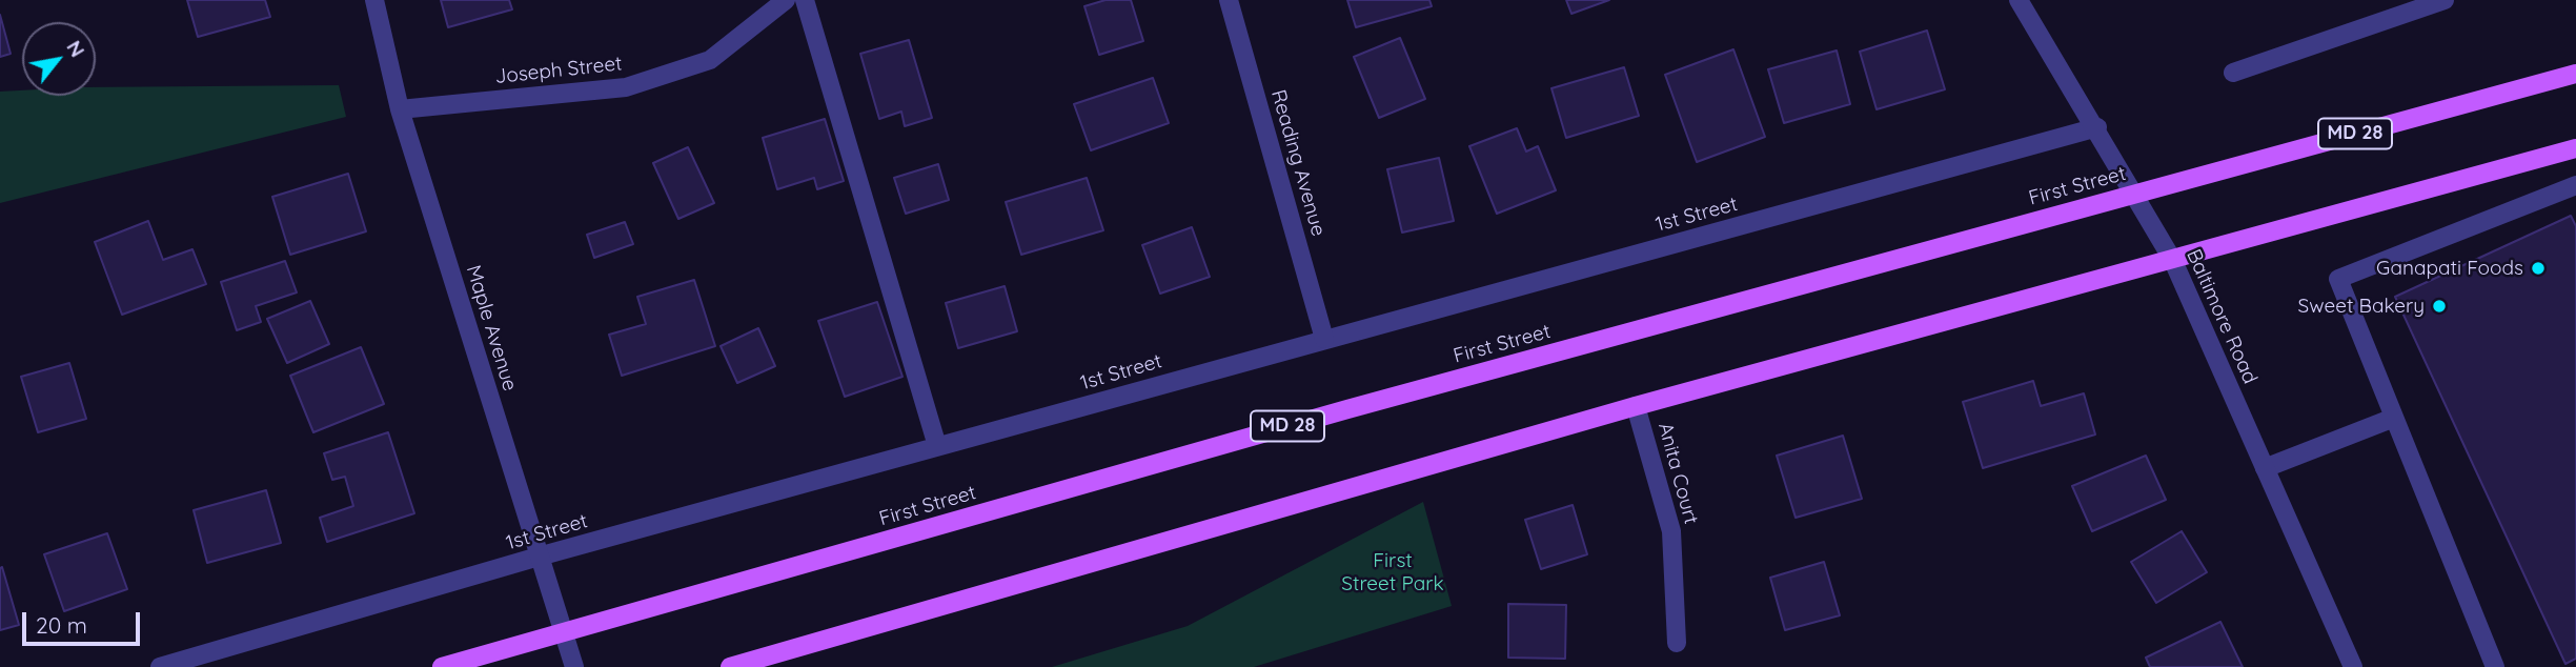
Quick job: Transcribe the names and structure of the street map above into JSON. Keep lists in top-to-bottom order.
{
  "streets": {
    "main road": ["MD 28", "First Street"],
    "street": [
      "Joseph Street",
      "Reading Avenue",
      "1st Street",
      "Baltimore Road",
      "Maple Avenue",
      "Anita Court"
    ]
  },
  "crossings": [
    ["Joseph Street", "Maple Avenue"],
    ["Reading Avenue", "1st Street"],
    ["First Street", "Baltimore Road"],
    ["First Street", "Maple Avenue"],
    ["1st Street", "Baltimore Road"],
    ["1st Street", "Maple Avenue"]
  ],
  "parks": ["First Street Park"],
  "places": ["Ganapati Foods", "Sweet Bakery"],
  "scale_bar": "20 m",
  "north": "top right"
}
